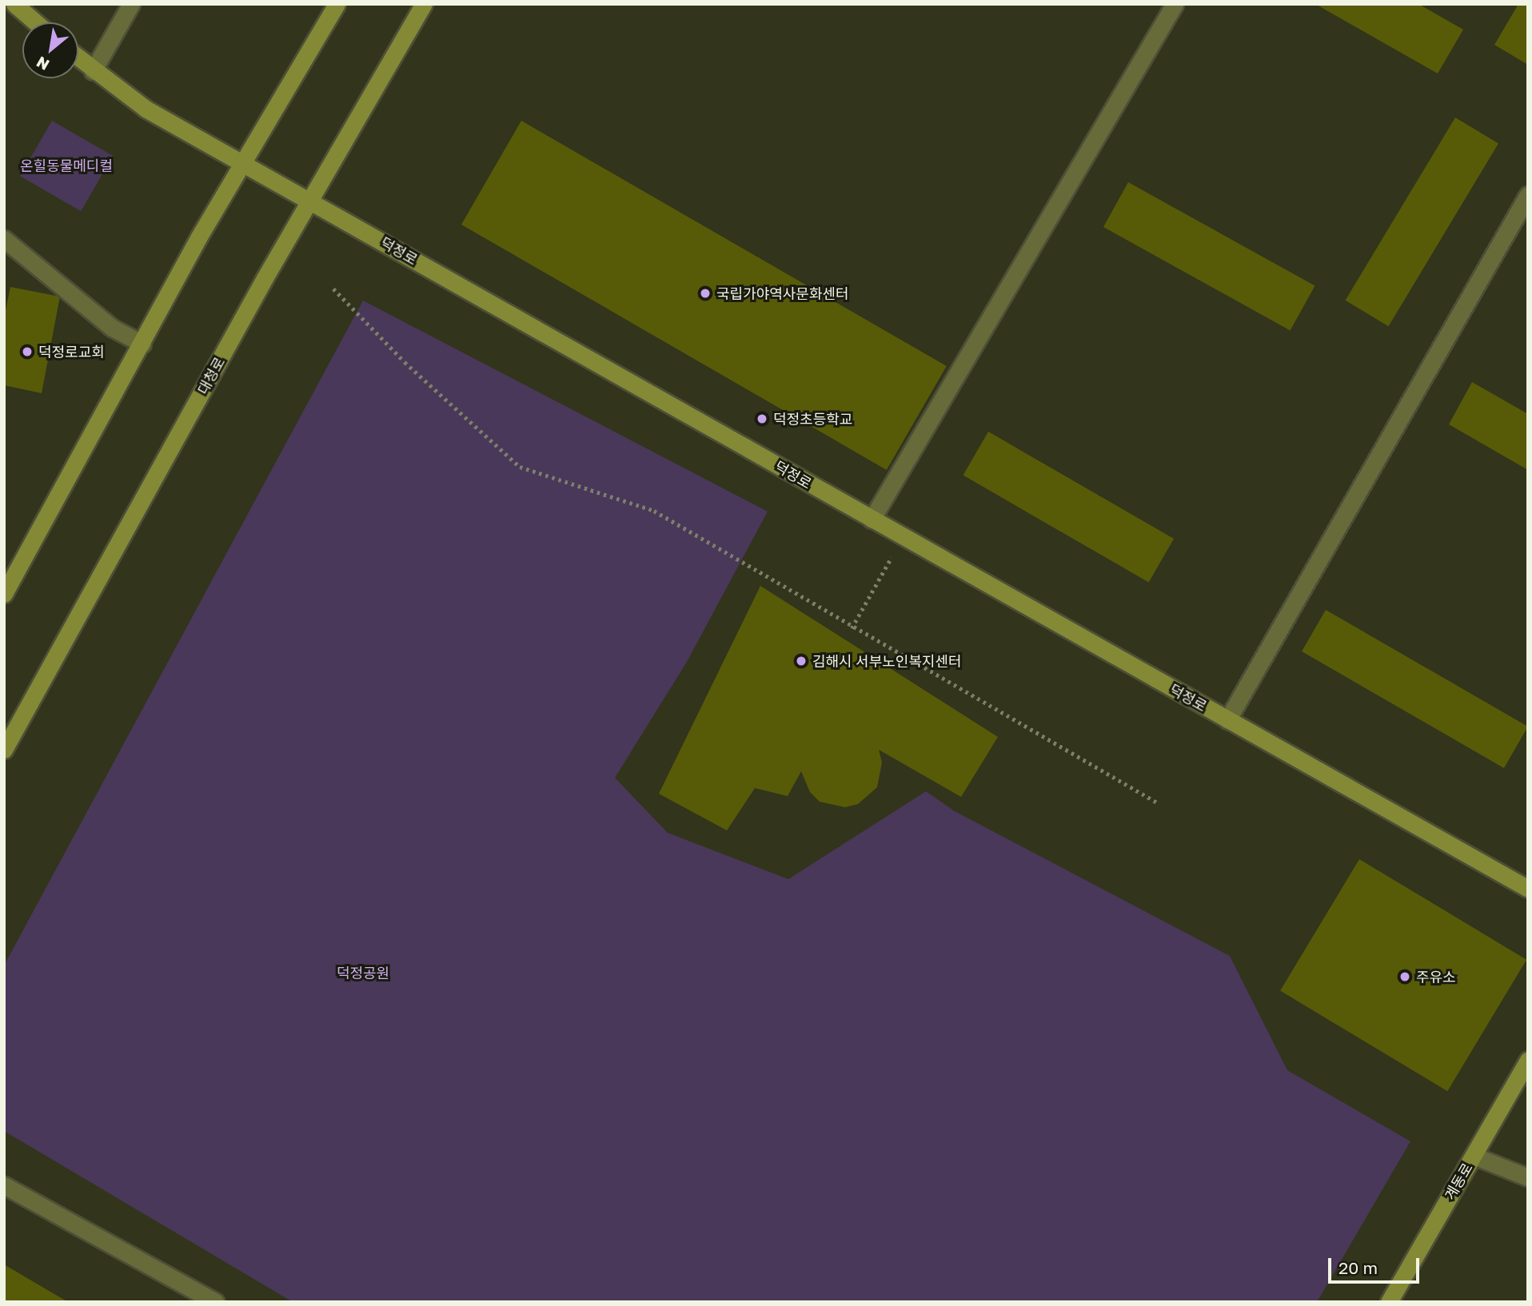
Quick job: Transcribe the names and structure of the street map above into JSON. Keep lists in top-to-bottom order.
{
  "streets": {
    "street": ["덕정로", "대청로", "계동로"]
  },
  "crossings": [
    ["덕정로", "대청로"]
  ],
  "parks": ["온힐동물메디컬", "덕정공원"],
  "places": [
    "국립가야역사문화센터",
    "덕정로교회",
    "덕정초등학교",
    "김해시 서부노인복지센터",
    "주유소"
  ],
  "scale_bar": "20 m",
  "north": "bottom left"
}
